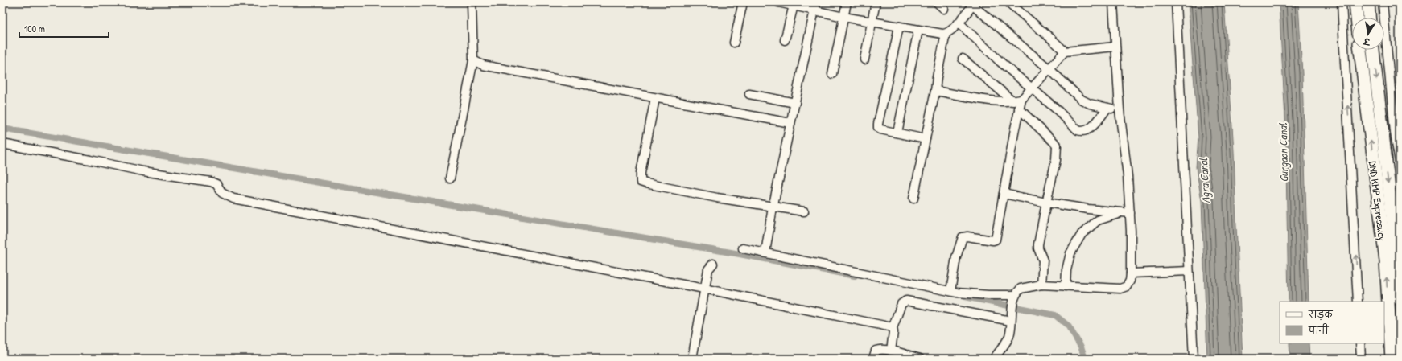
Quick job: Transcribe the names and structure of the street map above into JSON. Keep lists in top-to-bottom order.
{
  "streets": {
    "highway": ["DND KMP Expressway"]
  },
  "water": ["Gurgaon Canal", "Agra Canal"],
  "legend": ["सड़क", "पानी"],
  "scale_bar": "100 m",
  "north": "bottom"
}
